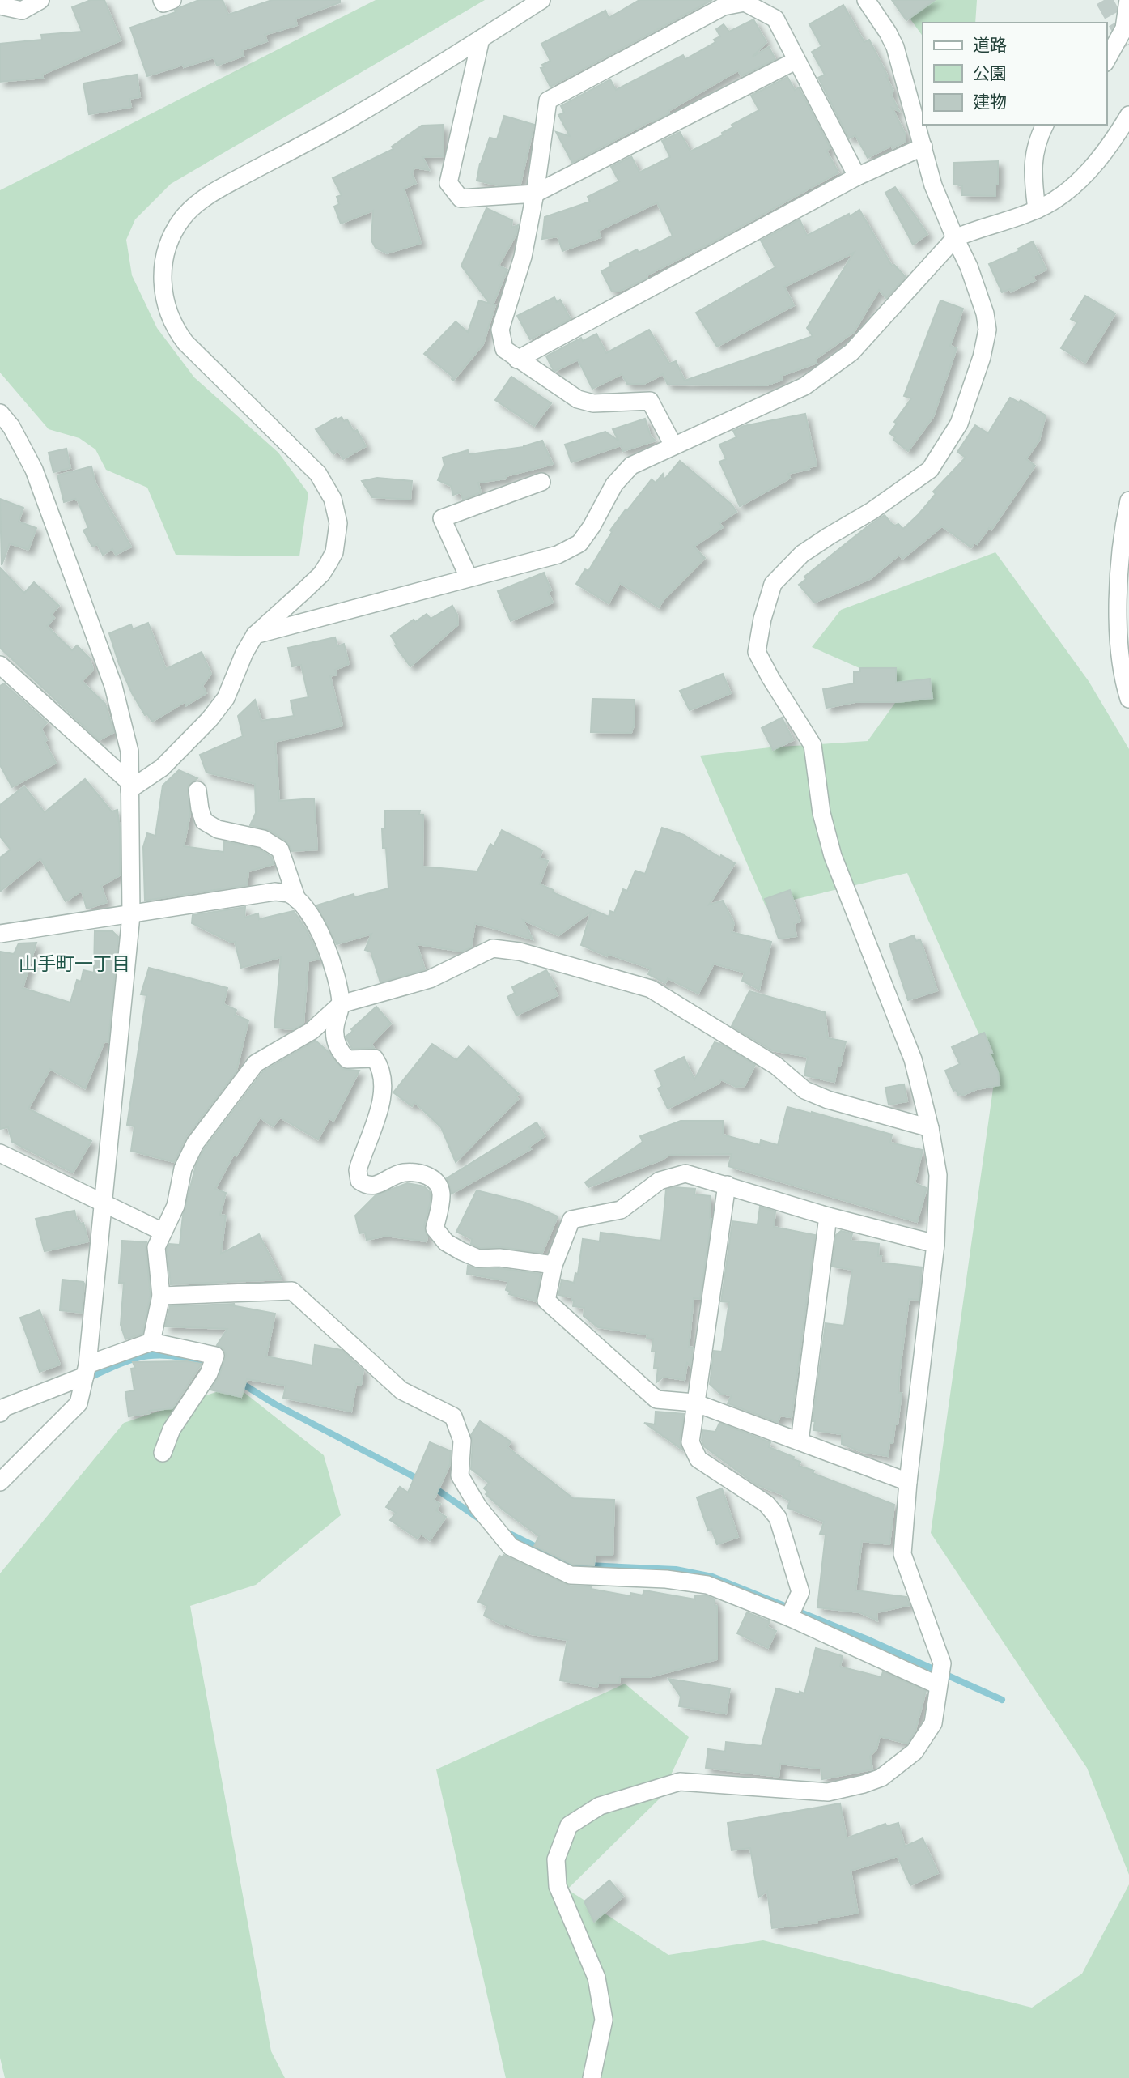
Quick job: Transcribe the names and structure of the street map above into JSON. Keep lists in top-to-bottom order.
{
  "districts": ["山手町一丁目"],
  "legend": ["道路", "公園", "建物"]
}
